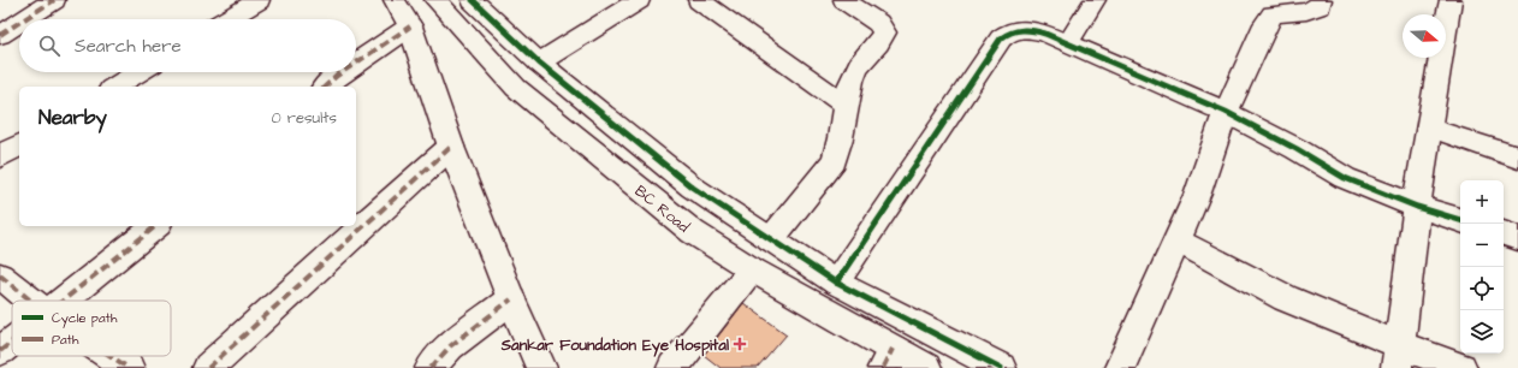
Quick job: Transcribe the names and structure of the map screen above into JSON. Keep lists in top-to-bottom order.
{
  "streets": {
    "street": ["BC Road"]
  },
  "places": {
    "health": ["Sankar Foundation Eye Hospital"]
  },
  "legend": ["Cycle path", "Path"],
  "north": "right",
  "page": {
    "search": "Search here",
    "heading": ["Nearby", "0 results"],
    "map_buttons": ["+", "−"]
  }
}
